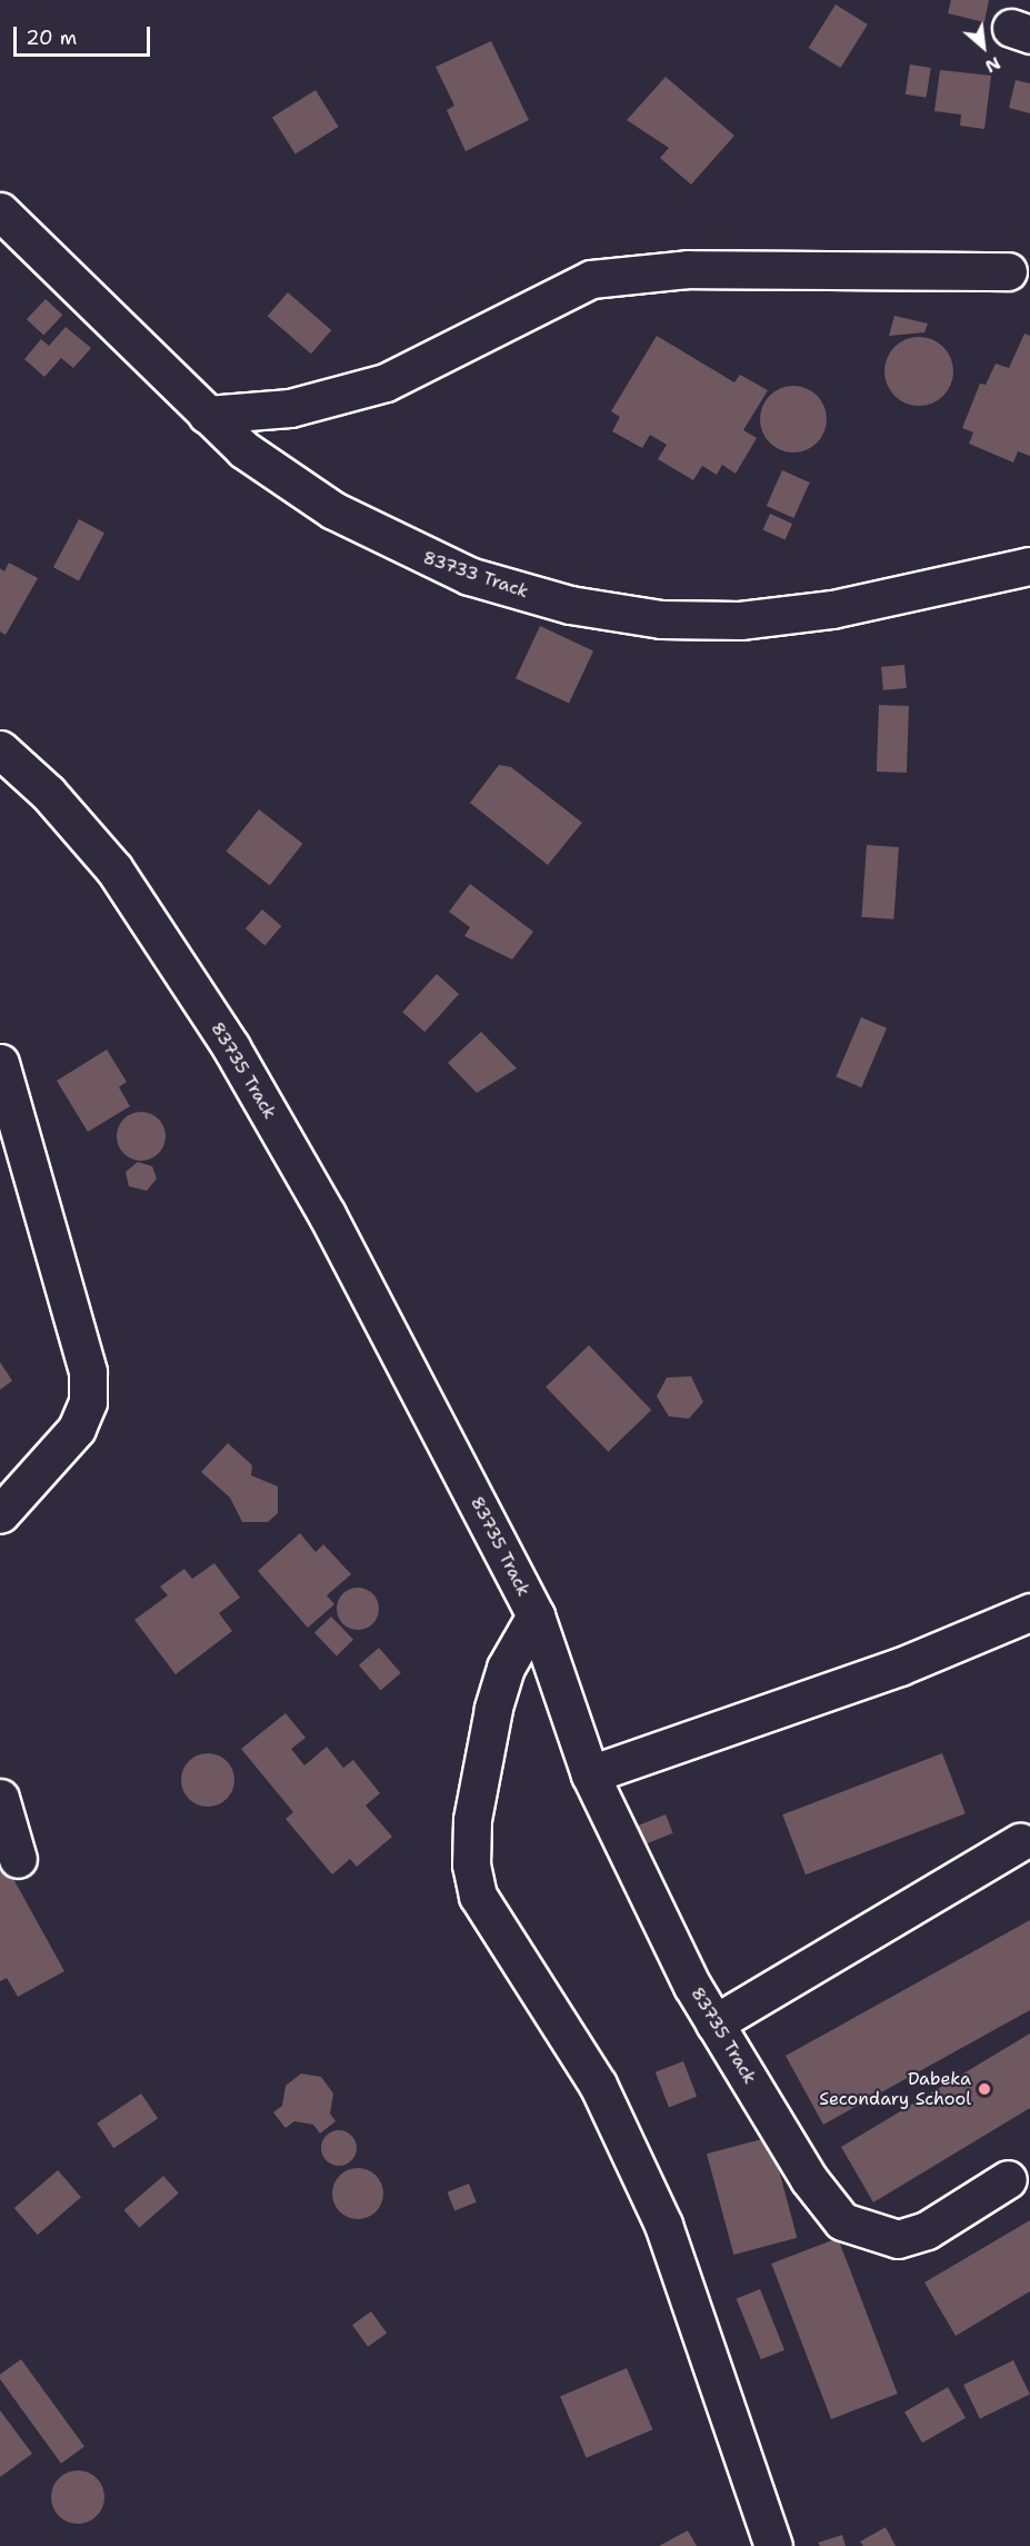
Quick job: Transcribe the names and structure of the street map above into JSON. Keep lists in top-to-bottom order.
{
  "streets": {
    "street": ["83733 Track", "83735 Track"]
  },
  "places": ["Dabeka Secondary School"],
  "scale_bar": "20 m",
  "north": "bottom right"
}
